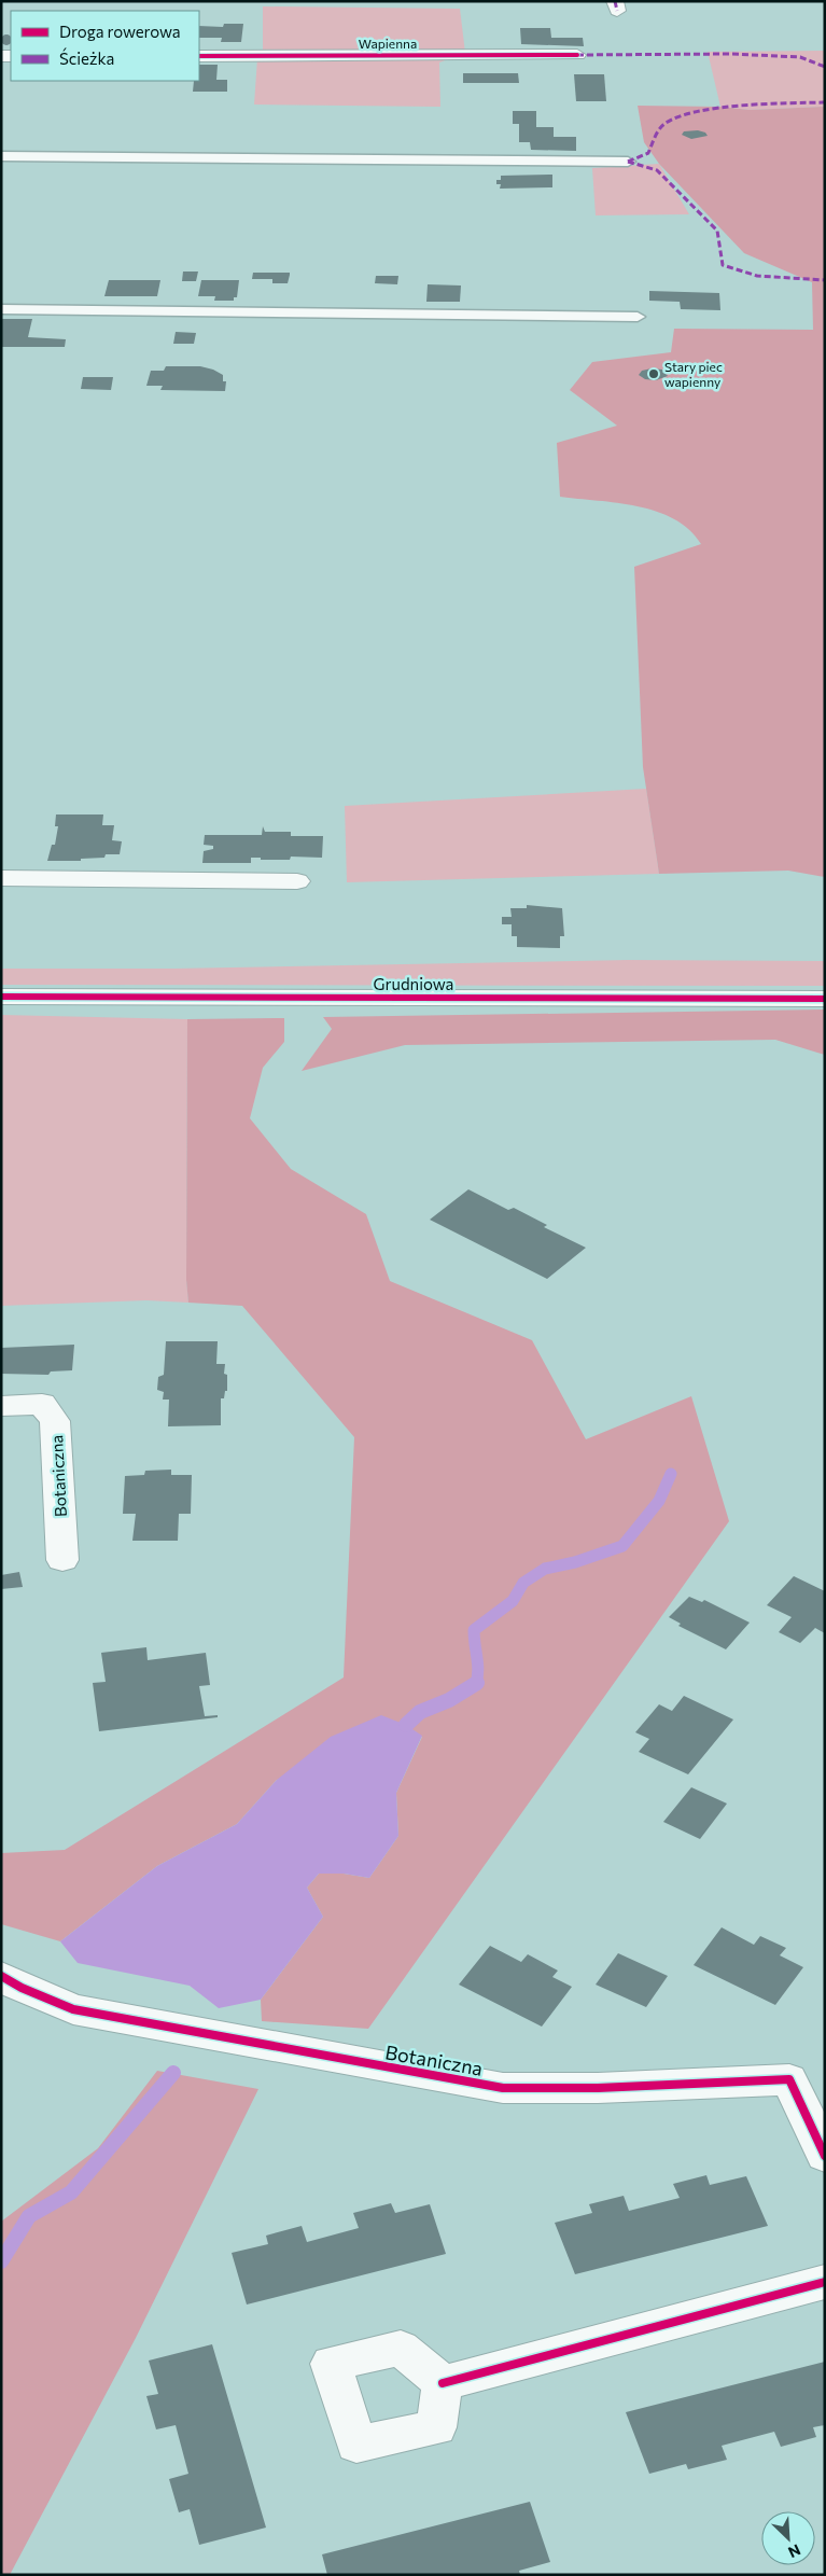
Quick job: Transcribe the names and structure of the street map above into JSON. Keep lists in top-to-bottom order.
{
  "streets": {
    "street": ["Wapienna", "Grudniowa", "Botaniczna"]
  },
  "places": ["Stary piec wapienny"],
  "legend": ["Droga rowerowa", "Ścieżka"],
  "north": "bottom right"
}
